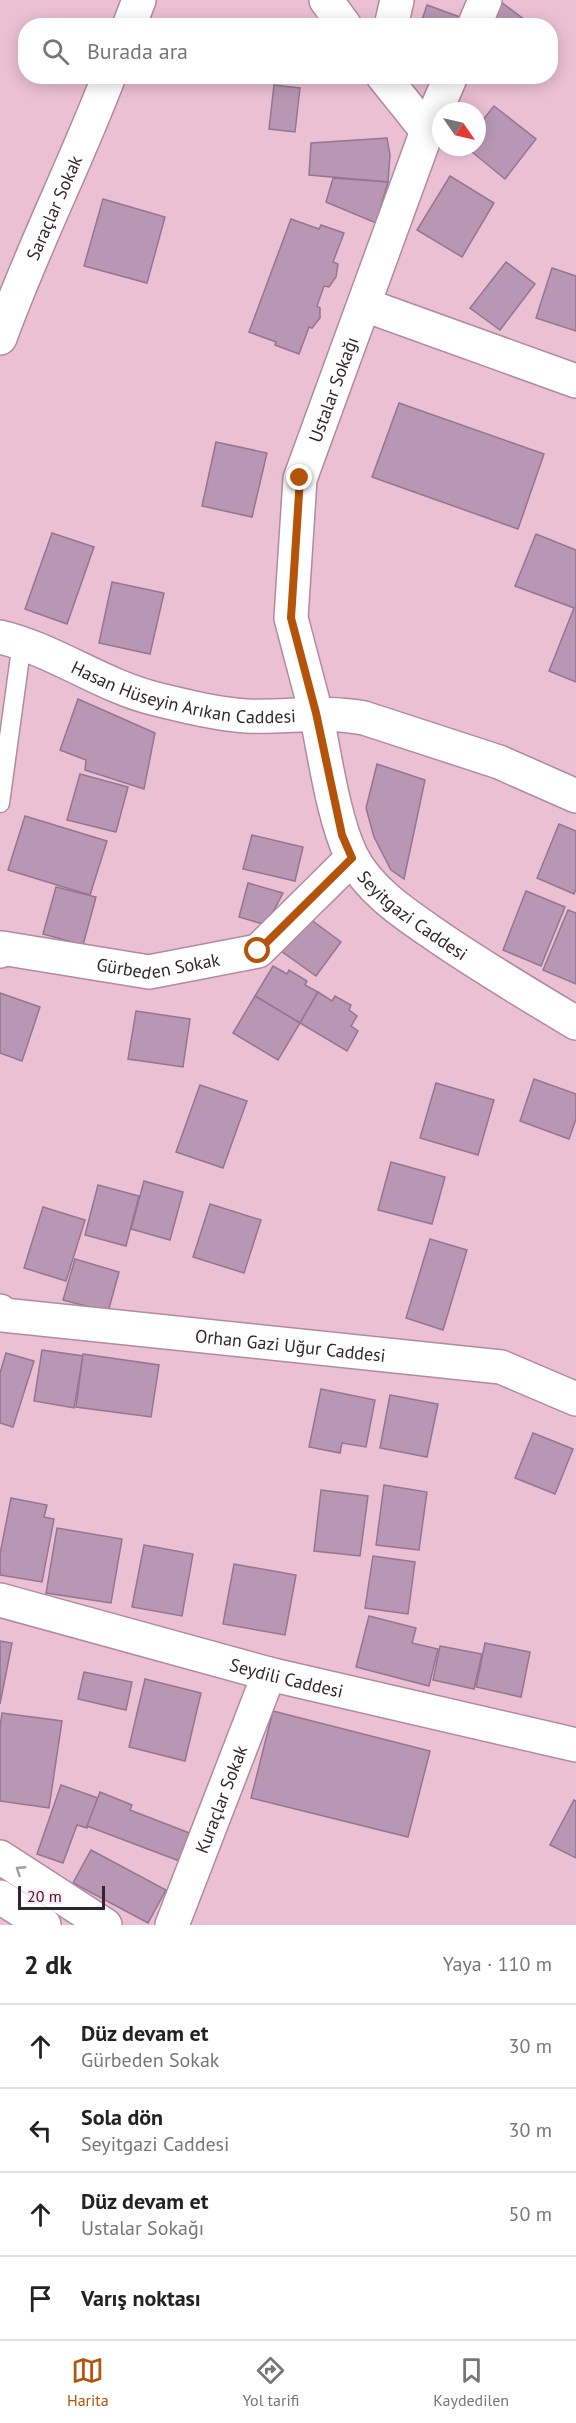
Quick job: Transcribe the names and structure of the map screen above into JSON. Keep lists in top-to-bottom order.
{
  "streets": {
    "street": [
      "Saraçlar Sokak",
      "Ustalar Sokağı",
      "Hasan Hüseyin Arıkan Caddesi",
      "Seyitgazi Caddesi",
      "Gürbeden Sokak",
      "Orhan Gazi Uğur Caddesi",
      "Seydili Caddesi",
      "Kuraçlar Sokak"
    ]
  },
  "crossings": [
    ["Ustalar Sokağı", "Hasan Hüseyin Arıkan Caddesi"],
    ["Ustalar Sokağı", "Seyitgazi Caddesi"],
    ["Hasan Hüseyin Arıkan Caddesi", "Seyitgazi Caddesi"],
    ["Seyitgazi Caddesi", "Gürbeden Sokak"],
    ["Seydili Caddesi", "Kuraçlar Sokak"]
  ],
  "scale_bar": "20 m",
  "north": "bottom right",
  "page": {
    "search": "Burada ara",
    "scale": "20 m",
    "heading": ["2 dk", "Yaya · 110 m"],
    "list": [
      ["Düz devam et", "Gürbeden Sokak", "30 m"],
      ["Sola dön", "Seyitgazi Caddesi", "30 m"],
      ["Düz devam et", "Ustalar Sokağı", "50 m"],
      "Varış noktası"
    ],
    "nav": ["Harita", "Yol tarifi", "Kaydedilen"]
  }
}
